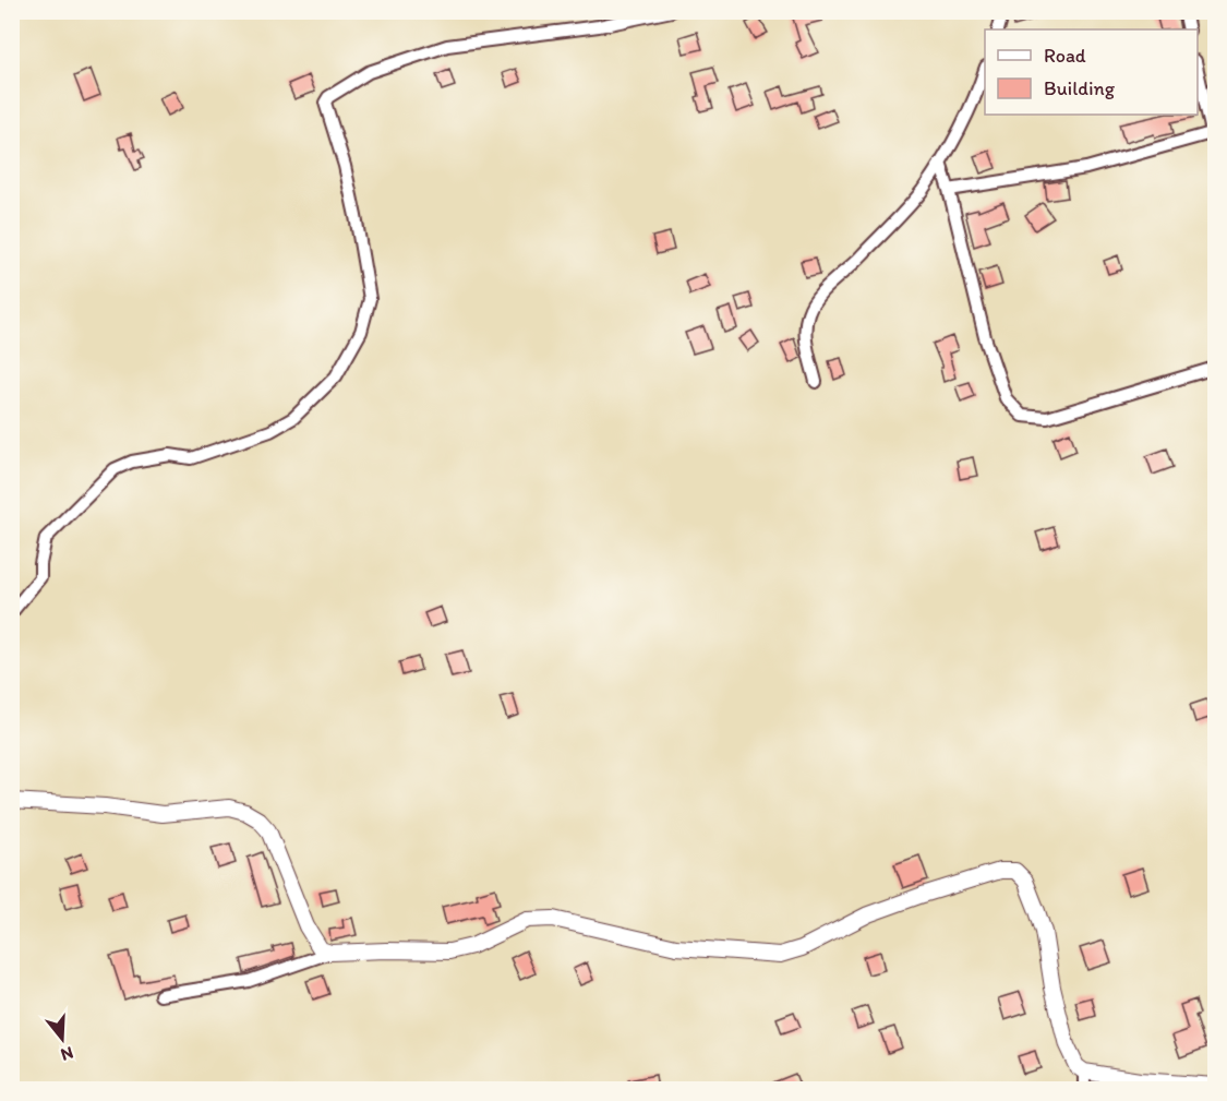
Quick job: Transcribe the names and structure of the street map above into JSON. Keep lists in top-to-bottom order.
{
  "legend": ["Road", "Building"],
  "north": "bottom"
}
